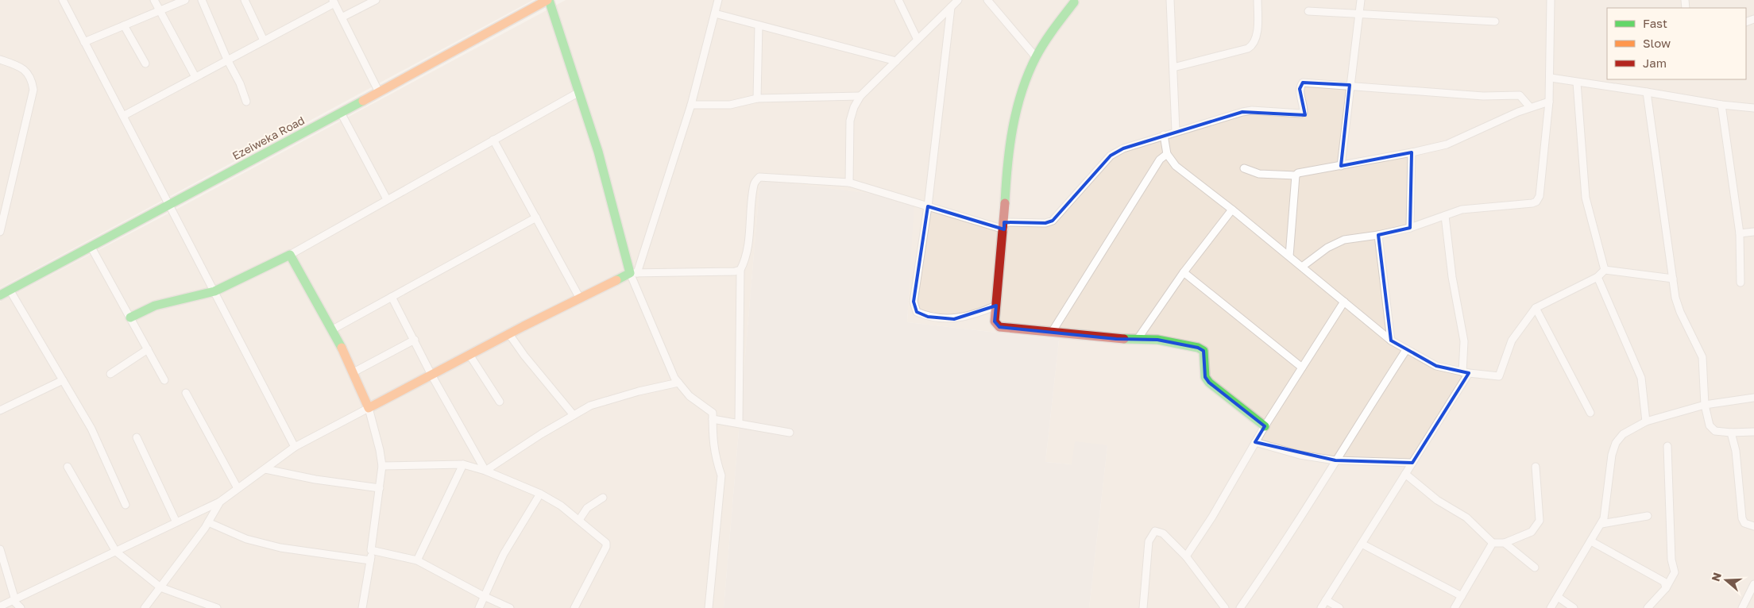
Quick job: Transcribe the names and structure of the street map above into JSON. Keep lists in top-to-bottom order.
{
  "streets": {
    "street": ["Ezeiweka Road"]
  },
  "legend": ["Fast", "Slow", "Jam"],
  "north": "left"
}
